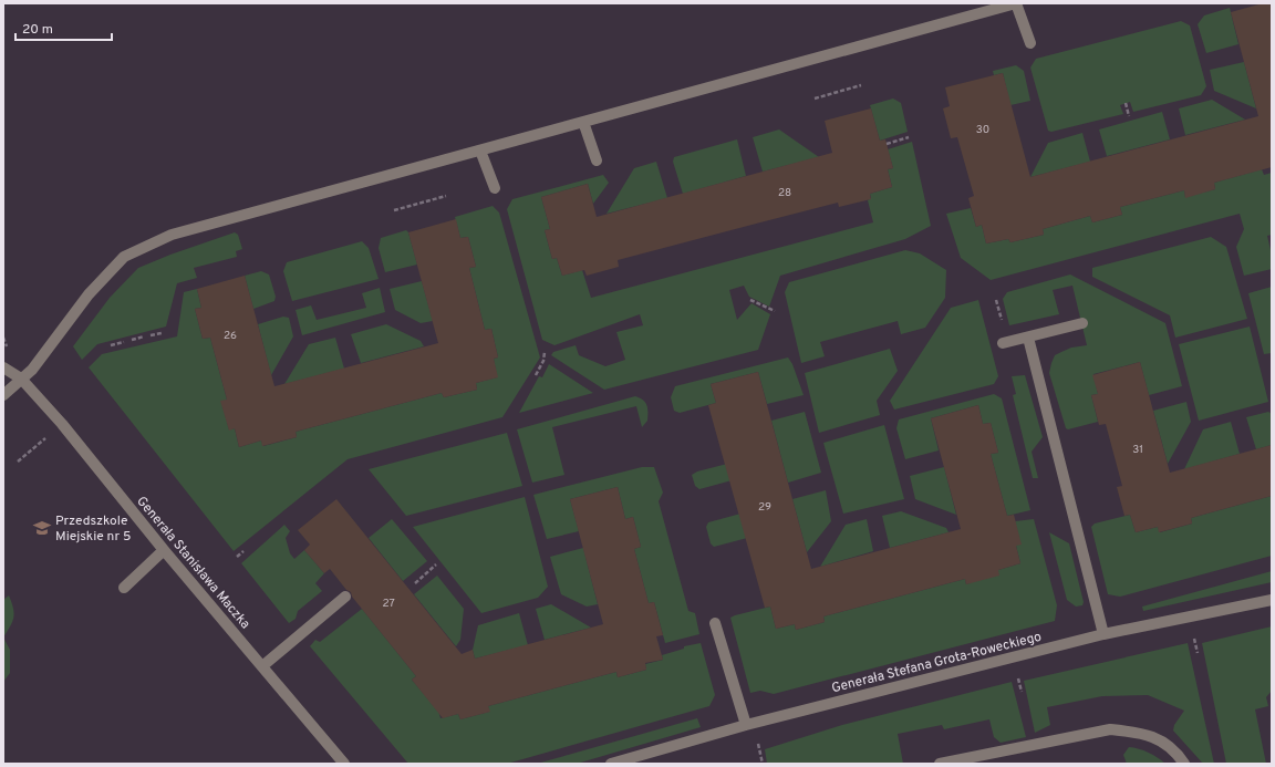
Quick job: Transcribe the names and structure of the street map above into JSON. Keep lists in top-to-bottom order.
{
  "streets": {
    "street": ["Generała Stanisława Maczka", "Generała Stefana Grota-Roweckiego"]
  },
  "places": {
    "school or university": ["Przedszkole Miejskie nr 5"]
  },
  "house_numbers": [
    "30",
    "28",
    "26",
    "31",
    "29",
    "27"
  ],
  "scale_bar": "20 m"
}
